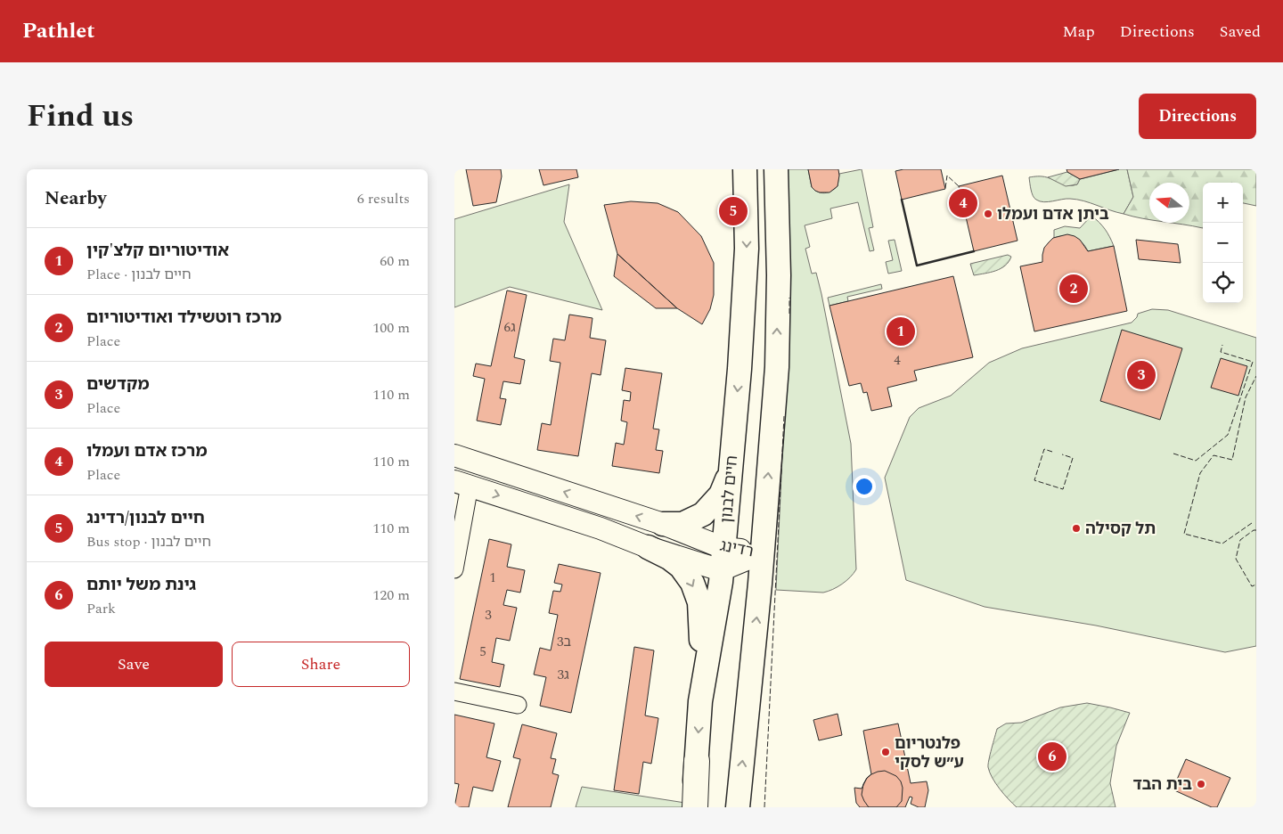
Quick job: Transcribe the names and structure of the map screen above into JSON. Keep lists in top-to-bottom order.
{
  "streets": {
    "main road": ["חיים לבנון"],
    "street": ["רדינג"]
  },
  "crossings": [
    ["חיים לבנון", "רדינג"]
  ],
  "places": [
    "ביתן אדם ועמלו",
    "תל קסילה",
    "פלנטריום ע״ש לסקי",
    "בית הבד"
  ],
  "house_numbers": [
    "6ג",
    "4",
    "1",
    "3",
    "3ב",
    "5",
    "3ג"
  ],
  "north": "left",
  "page": {
    "header": "Pathlet",
    "nav": ["Map", "Directions", "Saved"],
    "title": "Find us",
    "buttons": [
      "Directions",
      ["Save", "Share"]
    ],
    "heading": ["Nearby", "6 results"],
    "map_buttons": ["+", "−"],
    "pins": [
      "4",
      "5",
      "2",
      "1",
      "3",
      "6"
    ],
    "list": [
      {
        "mark": "1",
        "name": "אודיטוריום קלצ'קין",
        "note": "Place · חיים לבנון",
        "value": "60 m"
      },
      {
        "mark": "2",
        "name": "מרכז רוטשילד ואודיטוריום",
        "note": "Place",
        "value": "100 m"
      },
      {
        "mark": "3",
        "name": "מקדשים",
        "note": "Place",
        "value": "110 m"
      },
      {
        "mark": "4",
        "name": "מרכז אדם ועמלו",
        "note": "Place",
        "value": "110 m"
      },
      {
        "mark": "5",
        "name": "חיים לבנון/רדינג",
        "note": "Bus stop · חיים לבנון",
        "value": "110 m"
      },
      {
        "mark": "6",
        "name": "גינת משל יותם",
        "note": "Park",
        "value": "120 m"
      }
    ]
  }
}
